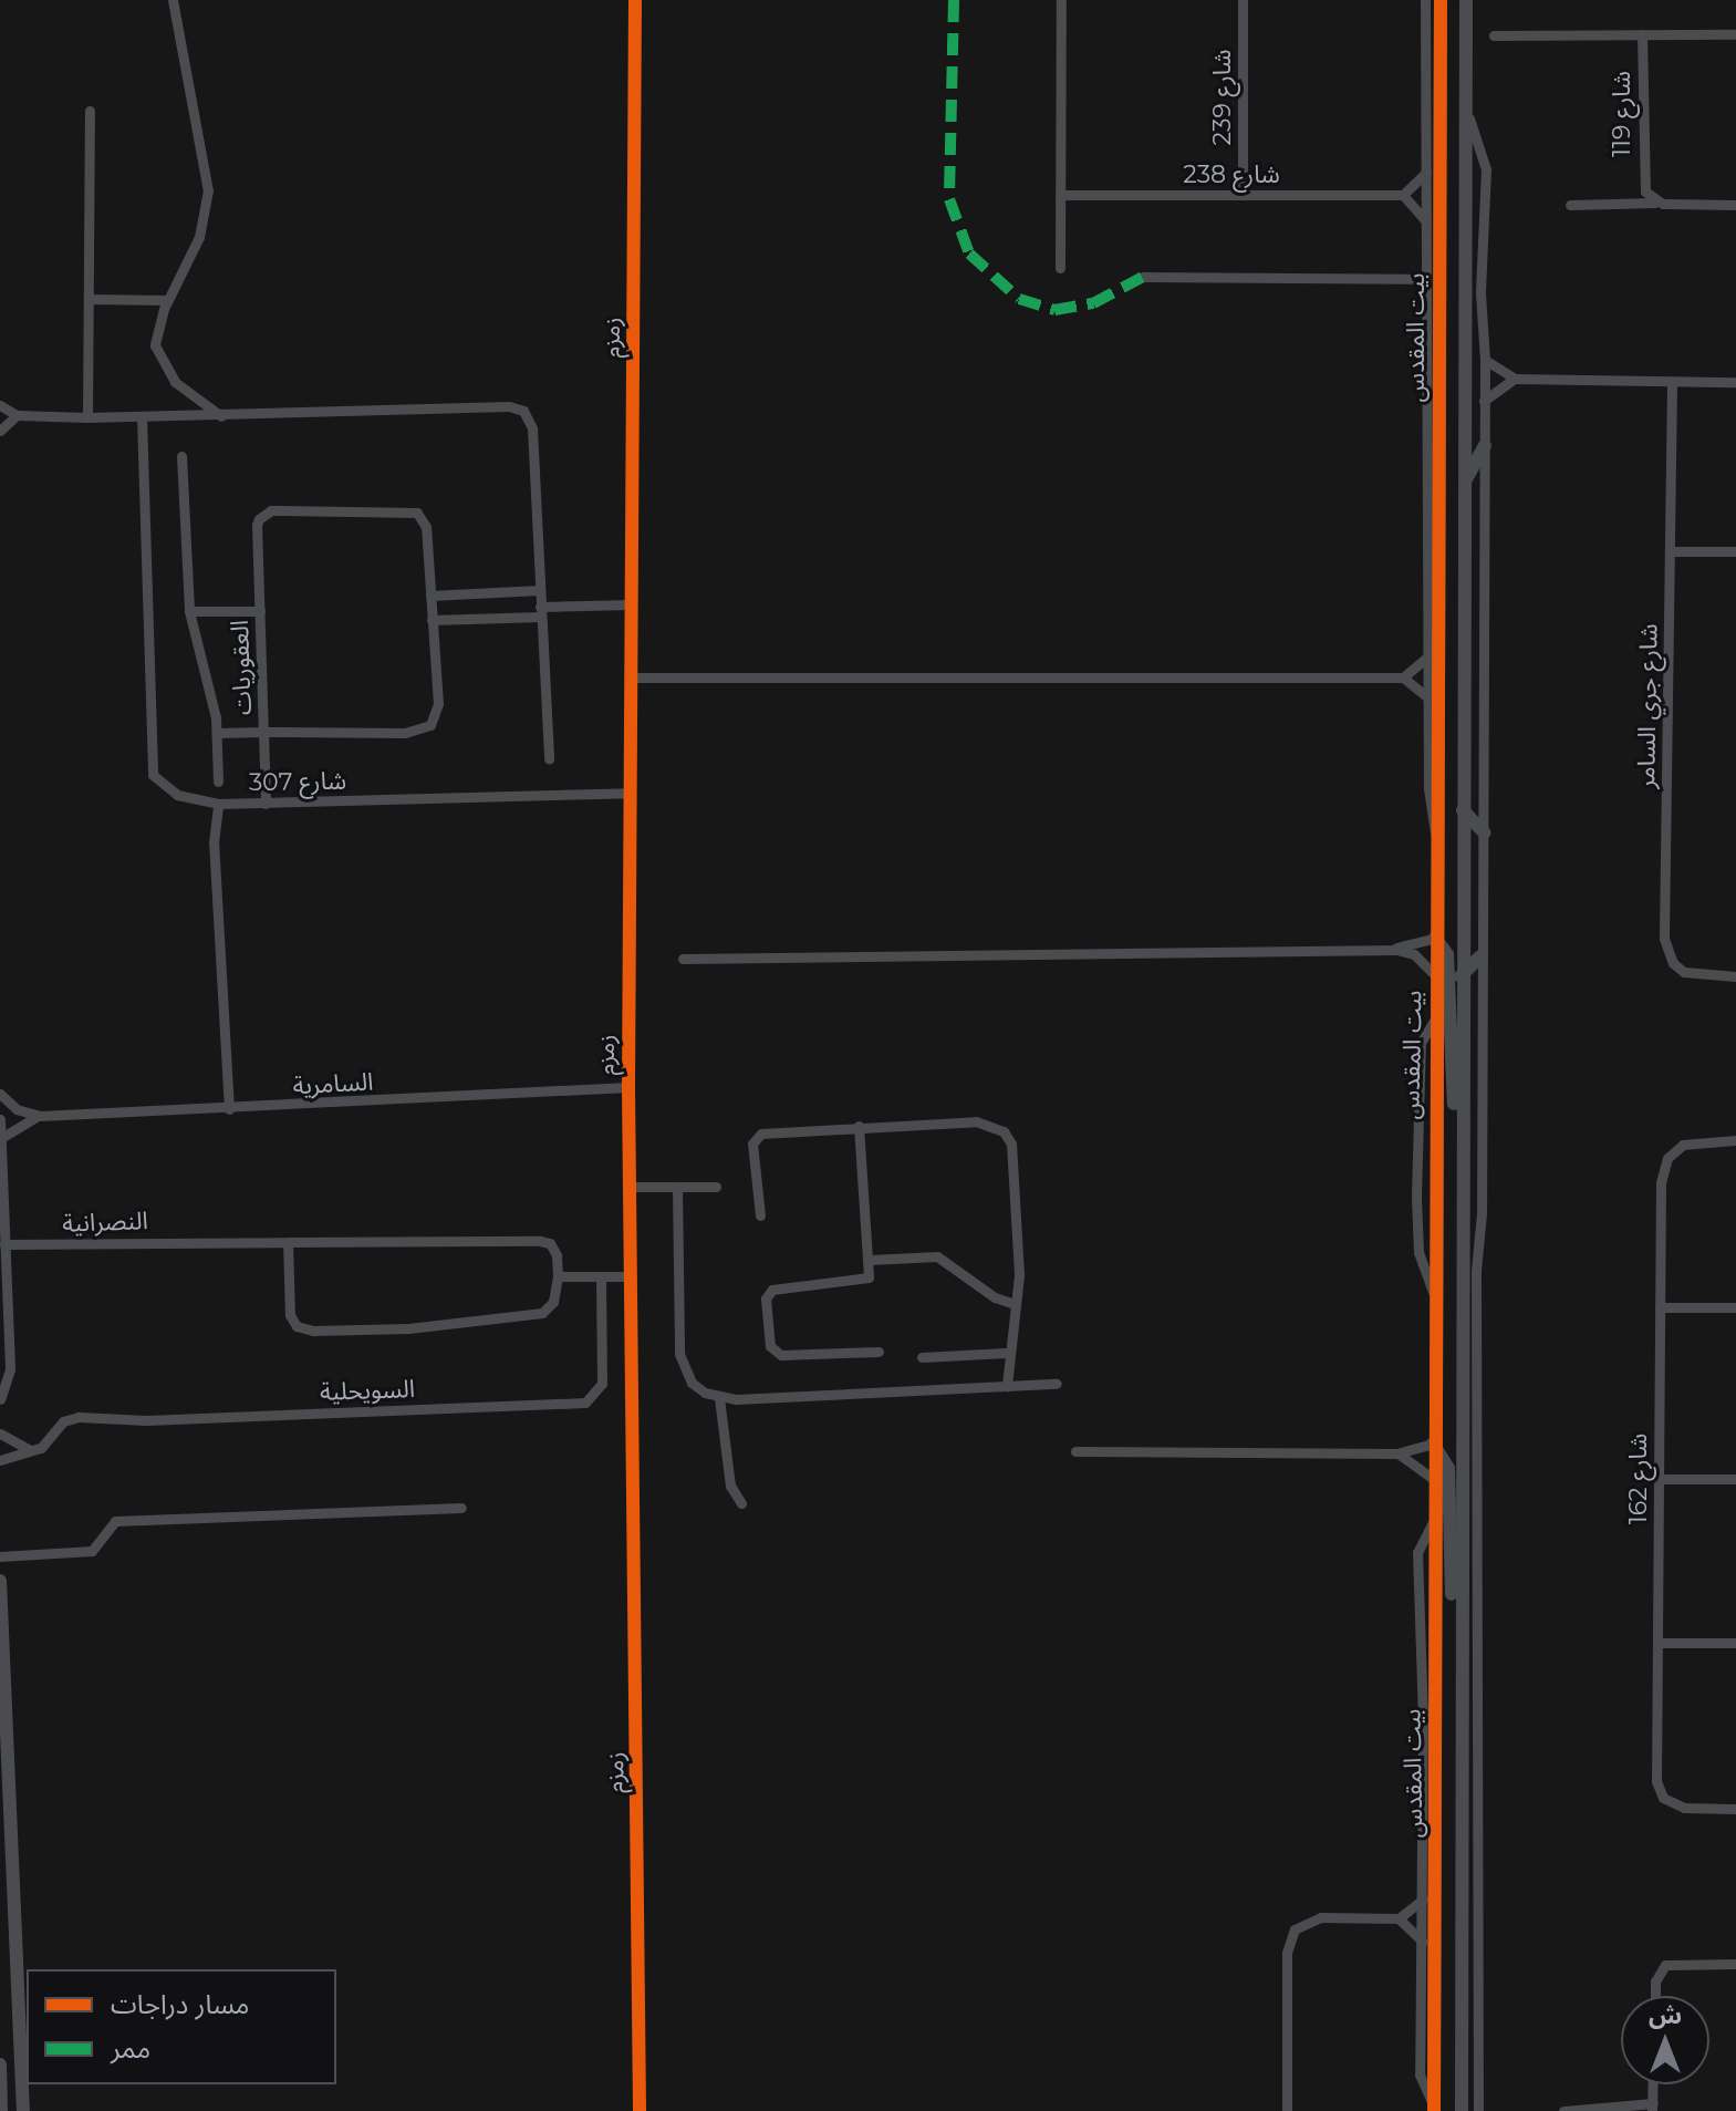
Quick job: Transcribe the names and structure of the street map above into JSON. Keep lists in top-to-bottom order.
{
  "streets": {
    "street": [
      "شارع 239",
      "شارع 119",
      "شارع 238",
      "زمزم",
      "بيت المقدس",
      "العقوريات",
      "شارع جري السامر",
      "شارع 307",
      "السامرية",
      "النصرانية",
      "السويحلية",
      "شارع 162"
    ]
  },
  "crossings": [
    ["شارع 239", "شارع 238"],
    ["زمزم", "شارع 307"],
    ["زمزم", "السامرية"],
    ["العقوريات", "شارع 307"],
    ["شارع 307", "السامرية"]
  ],
  "legend": ["مسار دراجات", "ممر"],
  "north": "top"
}
